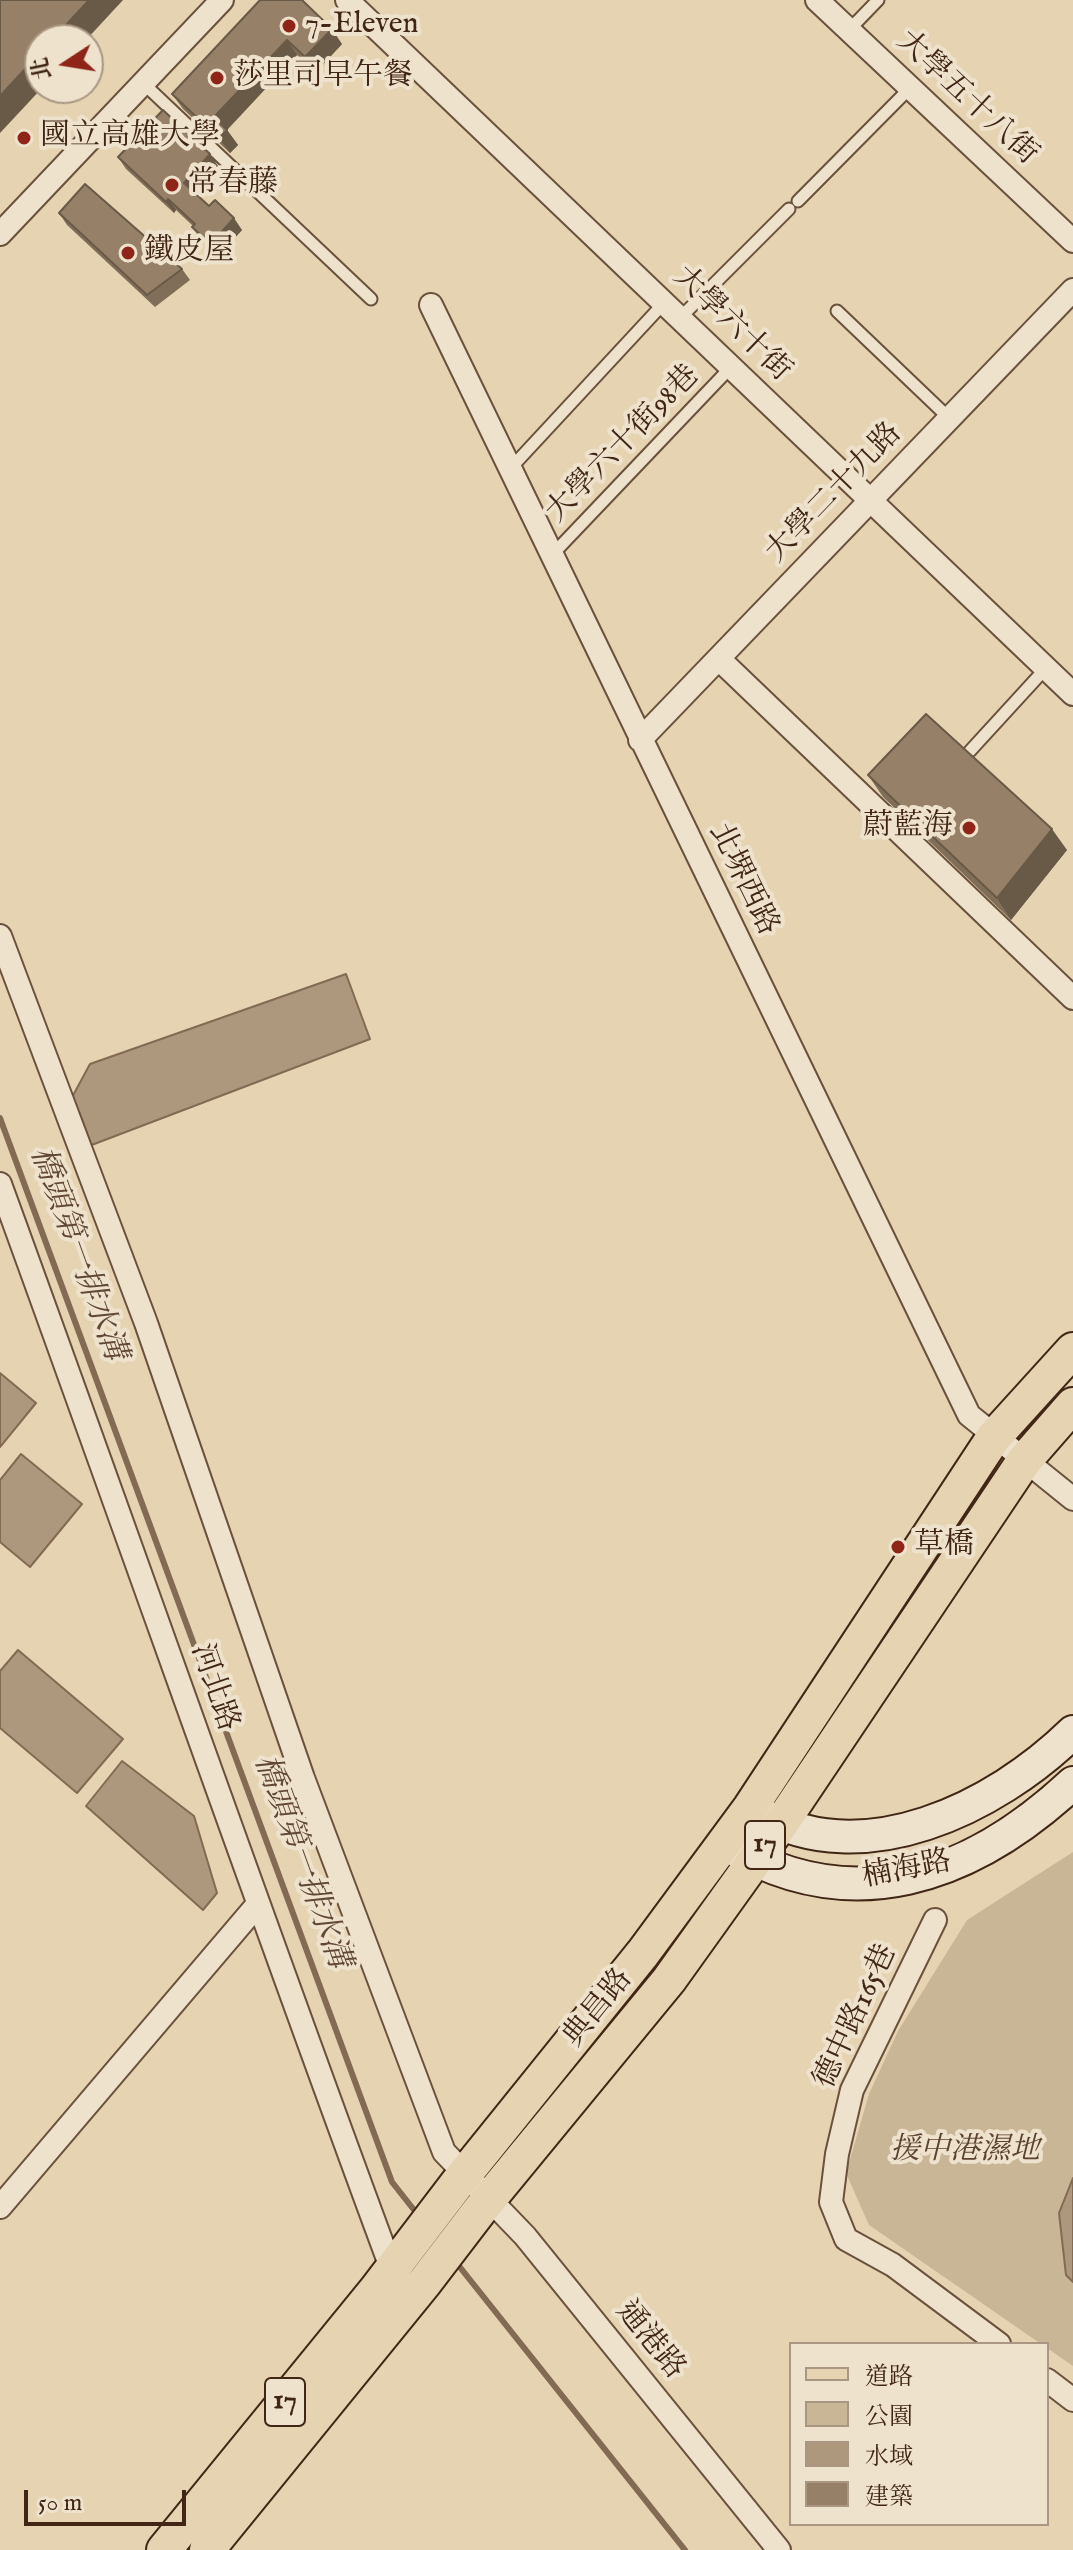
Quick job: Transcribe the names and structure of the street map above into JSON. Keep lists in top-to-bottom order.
{
  "streets": {
    "main road": ["17", "典昌路"],
    "street": [
      "大學五十八街",
      "大學六十街",
      "大學二十九路",
      "北堺西路",
      "河北路",
      "楠海路",
      "德中路165巷",
      "通港路"
    ],
    "lane": ["大學六十街98巷"]
  },
  "crossings": [
    ["大學六十街", "大學六十街98巷"],
    ["大學六十街", "大學二十九路"],
    ["大學六十街98巷", "北堺西路"],
    ["大學二十九路", "北堺西路"],
    ["北堺西路", "17"],
    ["北堺西路", "典昌路"],
    ["河北路", "典昌路"],
    ["17", "典昌路"],
    ["楠海路", "典昌路"],
    ["典昌路", "通港路"]
  ],
  "water": ["橋頭第一排水溝"],
  "parks": ["援中港濕地"],
  "places": [
    "7-Eleven",
    "莎里司早午餐",
    "國立高雄大學",
    "常春藤",
    "鐵皮屋",
    "蔚藍海",
    "草橋"
  ],
  "legend": [
    "道路",
    "公園",
    "水域",
    "建築"
  ],
  "scale_bar": "50 m",
  "north": "left"
}
